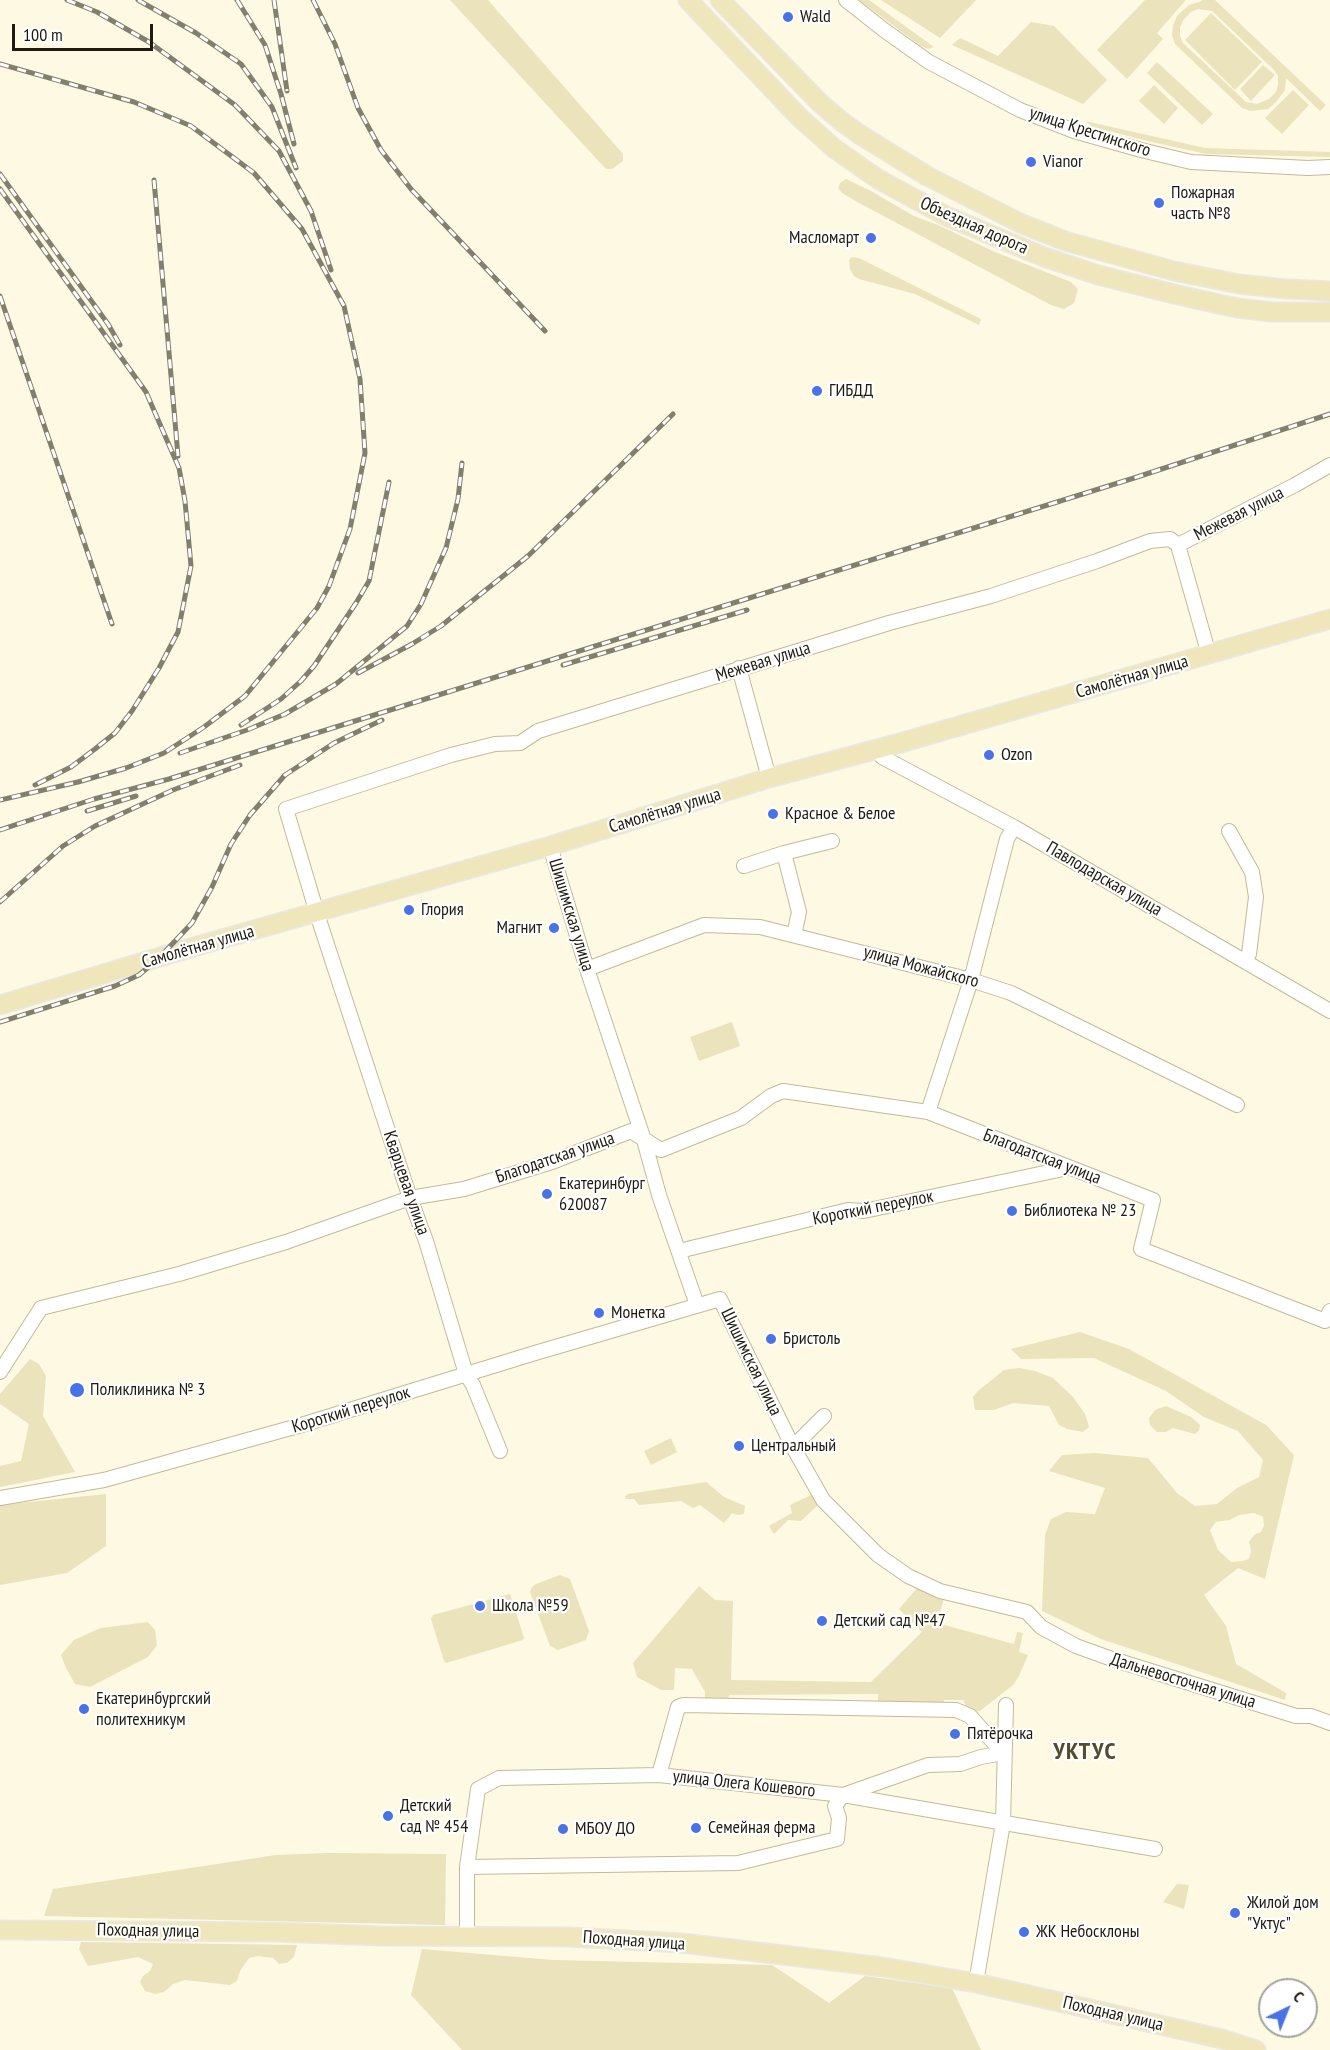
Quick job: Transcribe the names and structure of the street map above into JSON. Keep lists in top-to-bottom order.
{
  "streets": {
    "main road": ["Объездная дорога", "Самолётная улица", "Походная улица"],
    "street": [
      "улица Крестинского",
      "Межевая улица",
      "Павлодарская улица",
      "Шишимская улица",
      "улица Можайского",
      "Благодатская улица",
      "Кварцевая улица",
      "Короткий переулок",
      "Дальневосточная улица",
      "улица Олега Кошевого"
    ]
  },
  "crossings": [
    ["Межевая улица", "Самолётная улица"],
    ["Межевая улица", "Кварцевая улица"],
    ["Самолётная улица", "Павлодарская улица"],
    ["Самолётная улица", "Шишимская улица"],
    ["Самолётная улица", "Кварцевая улица"],
    ["Шишимская улица", "улица Можайского"],
    ["Шишимская улица", "Благодатская улица"],
    ["Шишимская улица", "Короткий переулок"],
    ["Шишимская улица", "Дальневосточная улица"],
    ["Благодатская улица", "Кварцевая улица"],
    ["Благодатская улица", "Короткий переулок"],
    ["Кварцевая улица", "Короткий переулок"],
    ["улица Олега Кошевого", "Походная улица"]
  ],
  "districts": ["УКТУС"],
  "places": [
    "Wald",
    "Vianor",
    "Пожарная часть №8",
    "Масломарт",
    "ГИБДД",
    "Ozon",
    "Красное & Белое",
    "Глория",
    "Магнит",
    "Екатеринбург 620087",
    "Библиотека № 23",
    "Монетка",
    "Бристоль",
    "Поликлиника № 3",
    "Центральный",
    "Школа №59",
    "Детский сад №47",
    "Екатеринбургский политехникум",
    "Пятёрочка",
    "Детский сад № 454",
    "Семейная ферма",
    "МБОУ ДО",
    "Жилой дом \"Уктус\"",
    "ЖК Небосклоны"
  ],
  "scale_bar": "100 m",
  "north": "top right"
}
